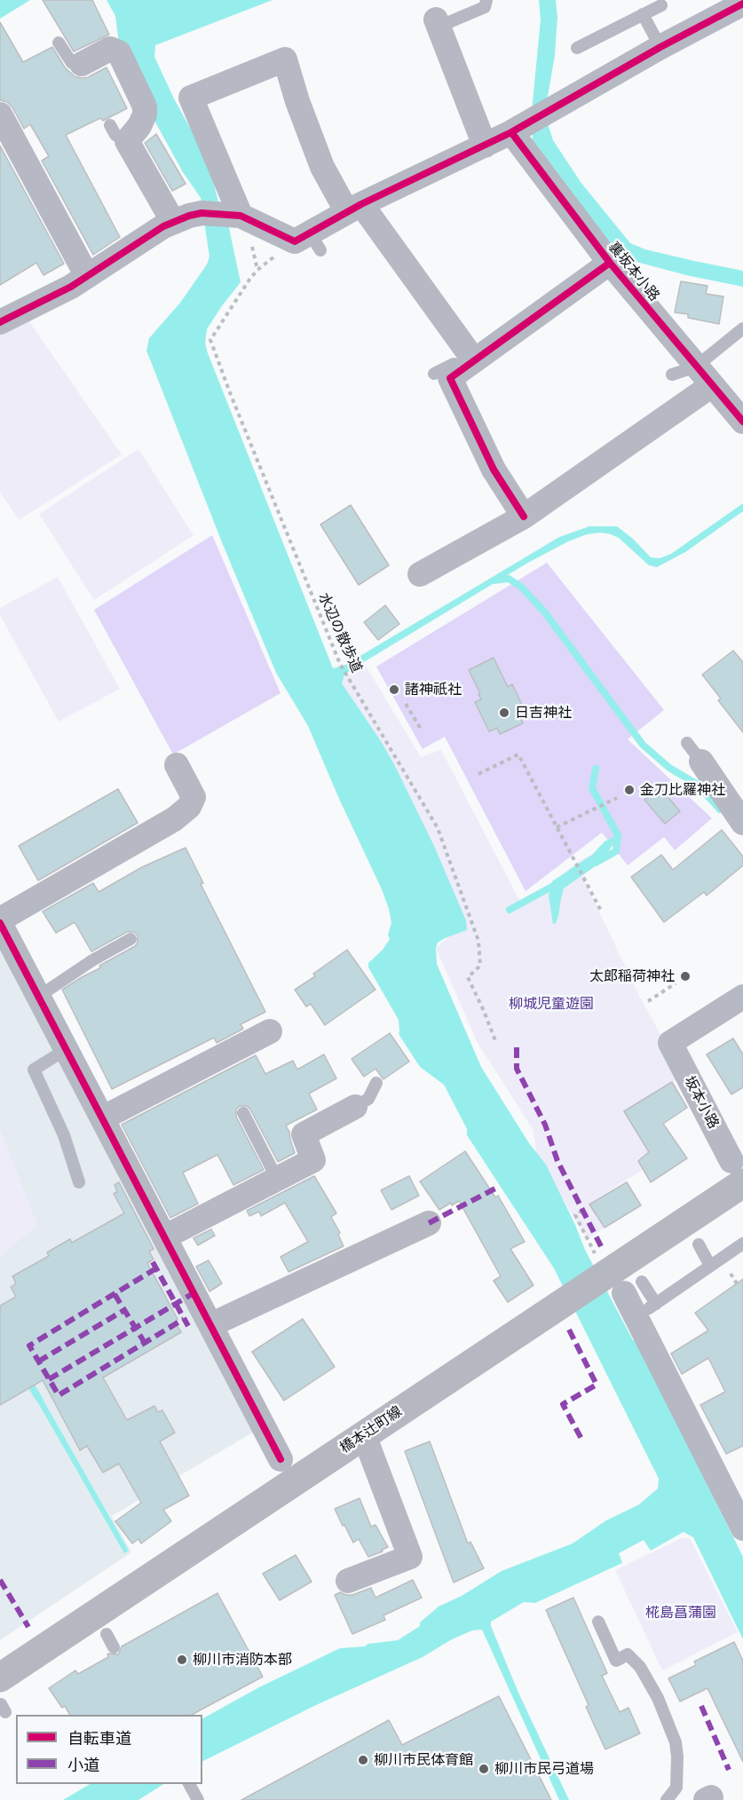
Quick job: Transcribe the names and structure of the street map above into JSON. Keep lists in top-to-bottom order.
{
  "streets": {
    "main road": ["橋本辻町線"],
    "street": ["裏坂本小路", "坂本小路"],
    "path": ["水辺の散歩道"]
  },
  "crossings": [
    ["坂本小路", "橋本辻町線"]
  ],
  "parks": ["柳城児童遊園", "椛島菖蒲園"],
  "places": [
    "諸神祇社",
    "日吉神社",
    "金刀比羅神社",
    "太郎稲荷神社",
    "柳川市消防本部",
    "柳川市民体育館",
    "柳川市民弓道場"
  ],
  "legend": ["自転車道", "小道"]
}
